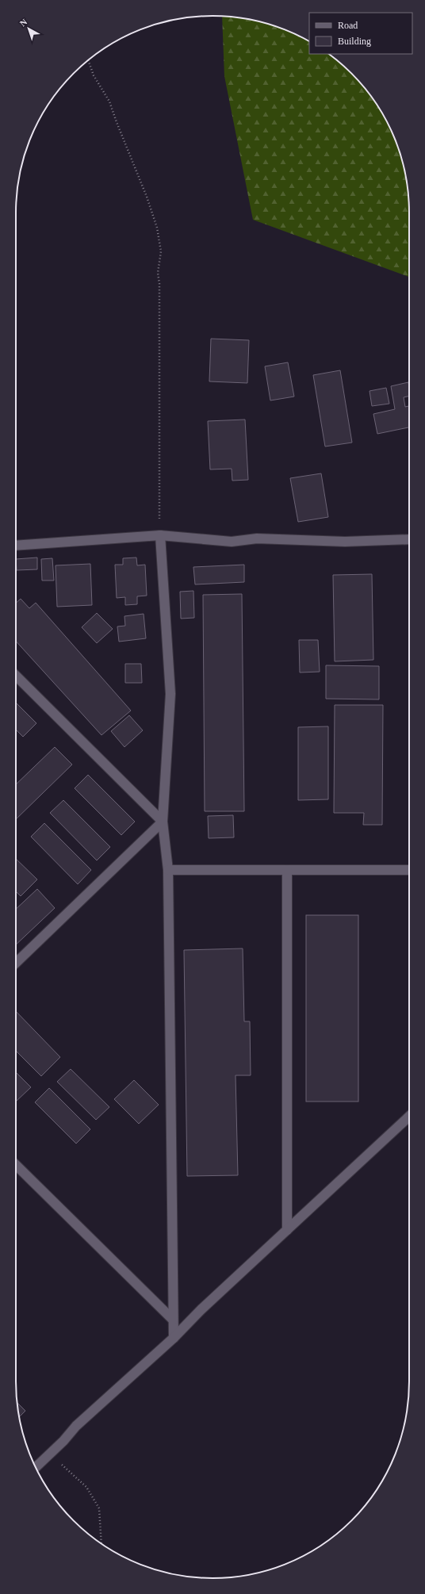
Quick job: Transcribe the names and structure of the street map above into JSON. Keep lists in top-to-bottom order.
{
  "legend": ["Road", "Building"],
  "north": "top left"
}
